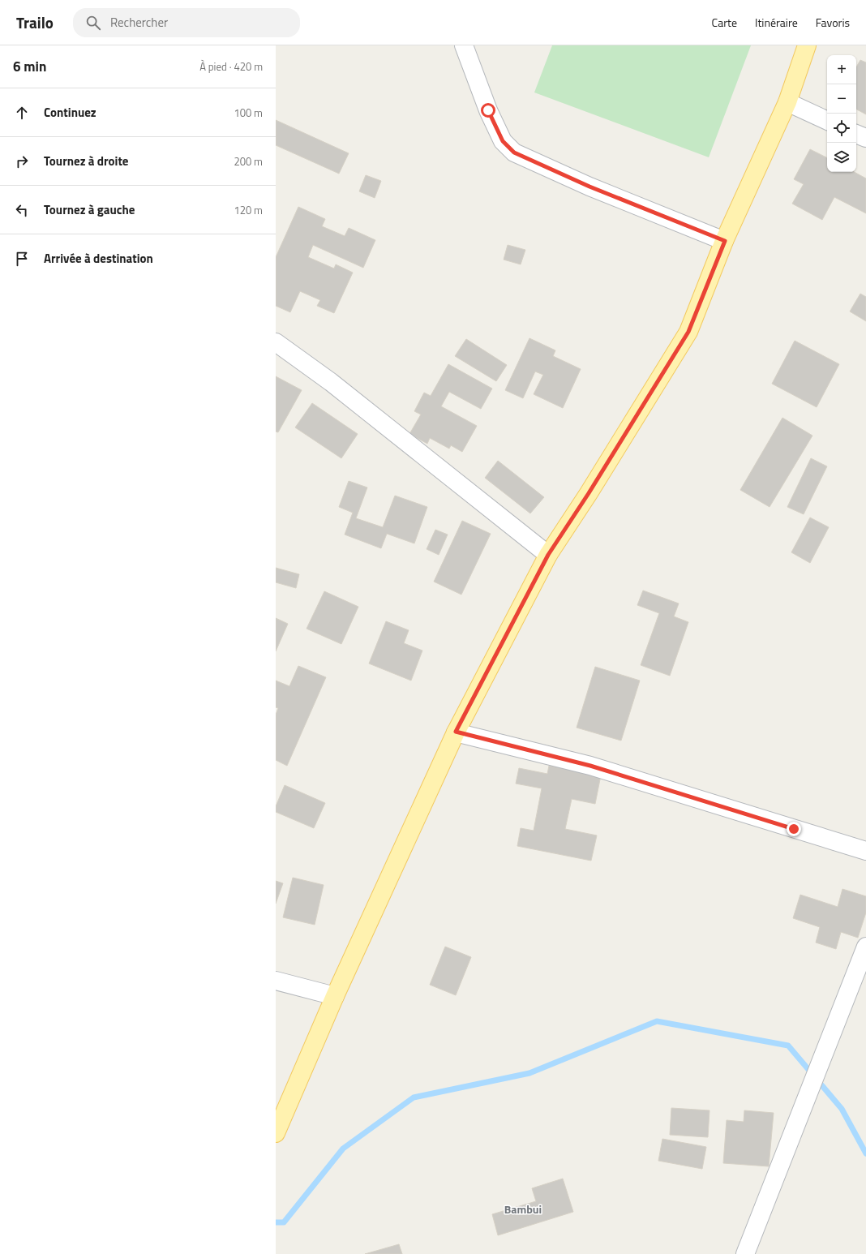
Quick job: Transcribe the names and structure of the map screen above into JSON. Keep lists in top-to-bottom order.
{
  "districts": ["Bambui"],
  "page": {
    "header": "Trailo",
    "search": "Rechercher",
    "nav": ["Carte", "Itinéraire", "Favoris"],
    "heading": ["6 min", "À pied · 420 m"],
    "map_buttons": ["+", "−"],
    "list": [
      ["Continuez", "100 m"],
      ["Tournez à droite", "200 m"],
      ["Tournez à gauche", "120 m"],
      "Arrivée à destination"
    ]
  }
}
